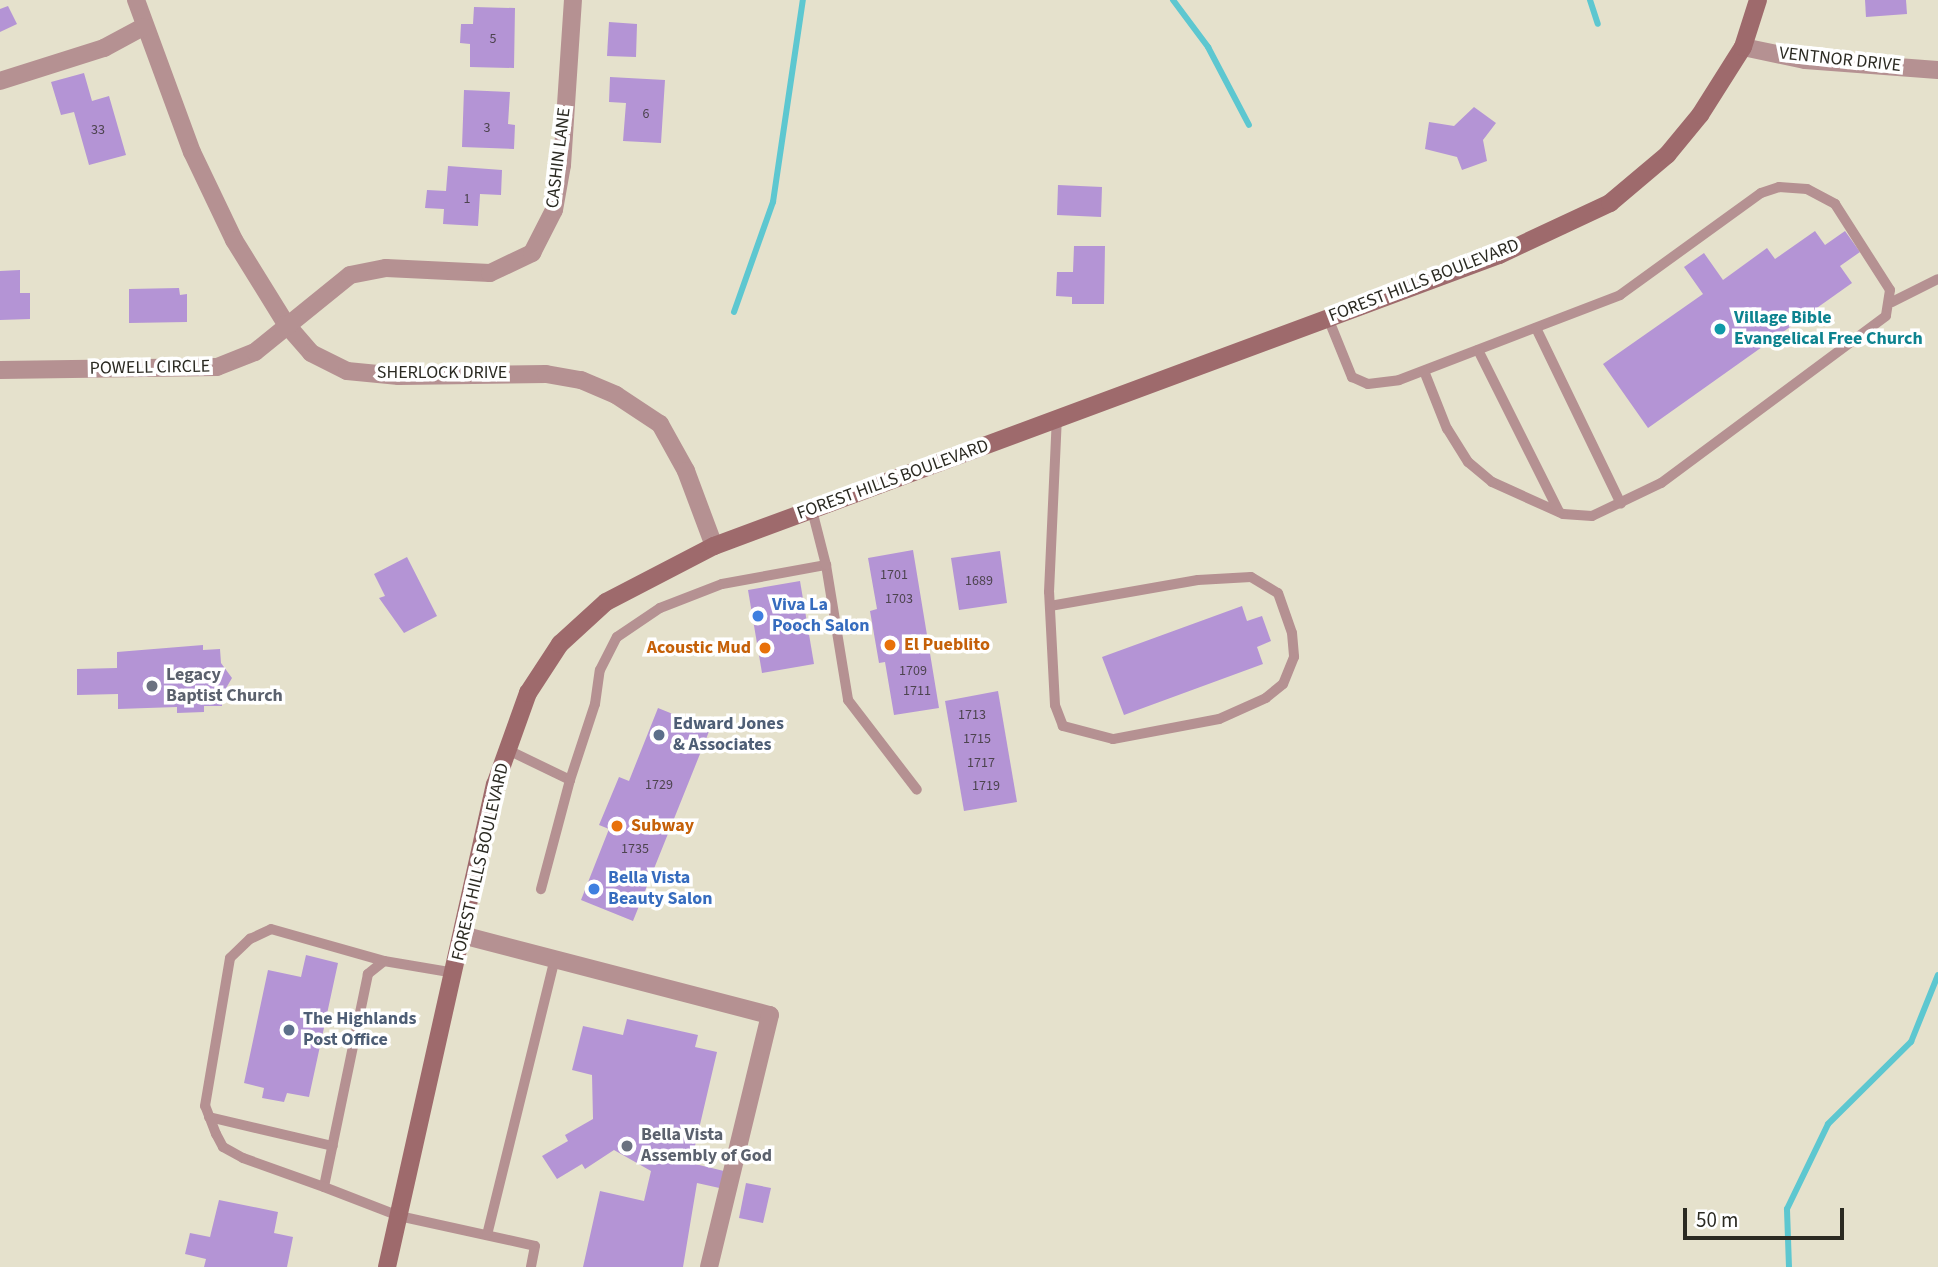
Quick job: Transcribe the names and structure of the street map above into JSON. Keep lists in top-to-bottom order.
{
  "streets": {
    "main road": ["FOREST HILLS BOULEVARD"],
    "street": [
      "VENTNOR DRIVE",
      "CASHIN LANE",
      "POWELL CIRCLE",
      "SHERLOCK DRIVE"
    ]
  },
  "crossings": [
    ["VENTNOR DRIVE", "FOREST HILLS BOULEVARD"],
    ["CASHIN LANE", "POWELL CIRCLE"],
    ["CASHIN LANE", "SHERLOCK DRIVE"],
    ["FOREST HILLS BOULEVARD", "SHERLOCK DRIVE"],
    ["POWELL CIRCLE", "SHERLOCK DRIVE"]
  ],
  "places": [
    "Village Bible Evangelical Free Church",
    "Viva La Pooch Salon",
    "El Pueblito",
    "Acoustic Mud",
    "Legacy Baptist Church",
    "Edward Jones & Associates",
    "Subway",
    "Bella Vista Beauty Salon",
    "The Highlands Post Office",
    "Bella Vista Assembly of God"
  ],
  "house_numbers": [
    "5",
    "6",
    "3",
    "33",
    "1",
    "1701",
    "1689",
    "1703",
    "1709",
    "1711",
    "1713",
    "1715",
    "1717",
    "1729",
    "1719",
    "1735"
  ],
  "scale_bar": "50 m"
}
